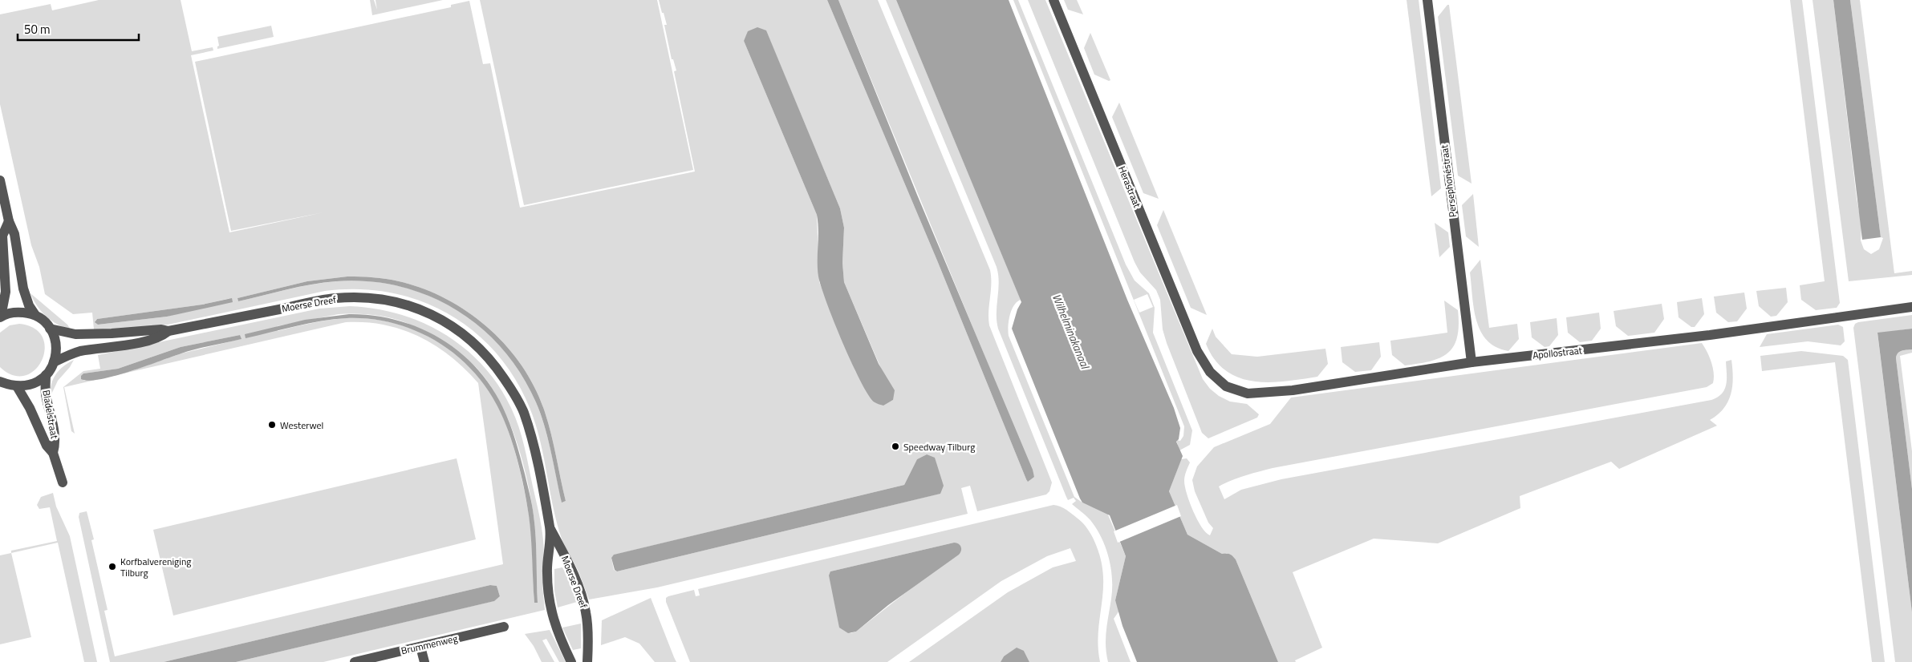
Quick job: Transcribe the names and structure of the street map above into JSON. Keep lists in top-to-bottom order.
{
  "streets": {
    "street": [
      "Persephonéstraat",
      "Herastraat",
      "Moerse Dreef",
      "Apollostraat",
      "Bladelstraat",
      "Brummenweg"
    ]
  },
  "crossings": [
    ["Persephonéstraat", "Apollostraat"],
    ["Herastraat", "Apollostraat"]
  ],
  "water": ["Wilhelminakanaal"],
  "places": ["Westerwel", "Speedway Tilburg", "Korfbalvereniging Tilburg"],
  "scale_bar": "50 m"
}
